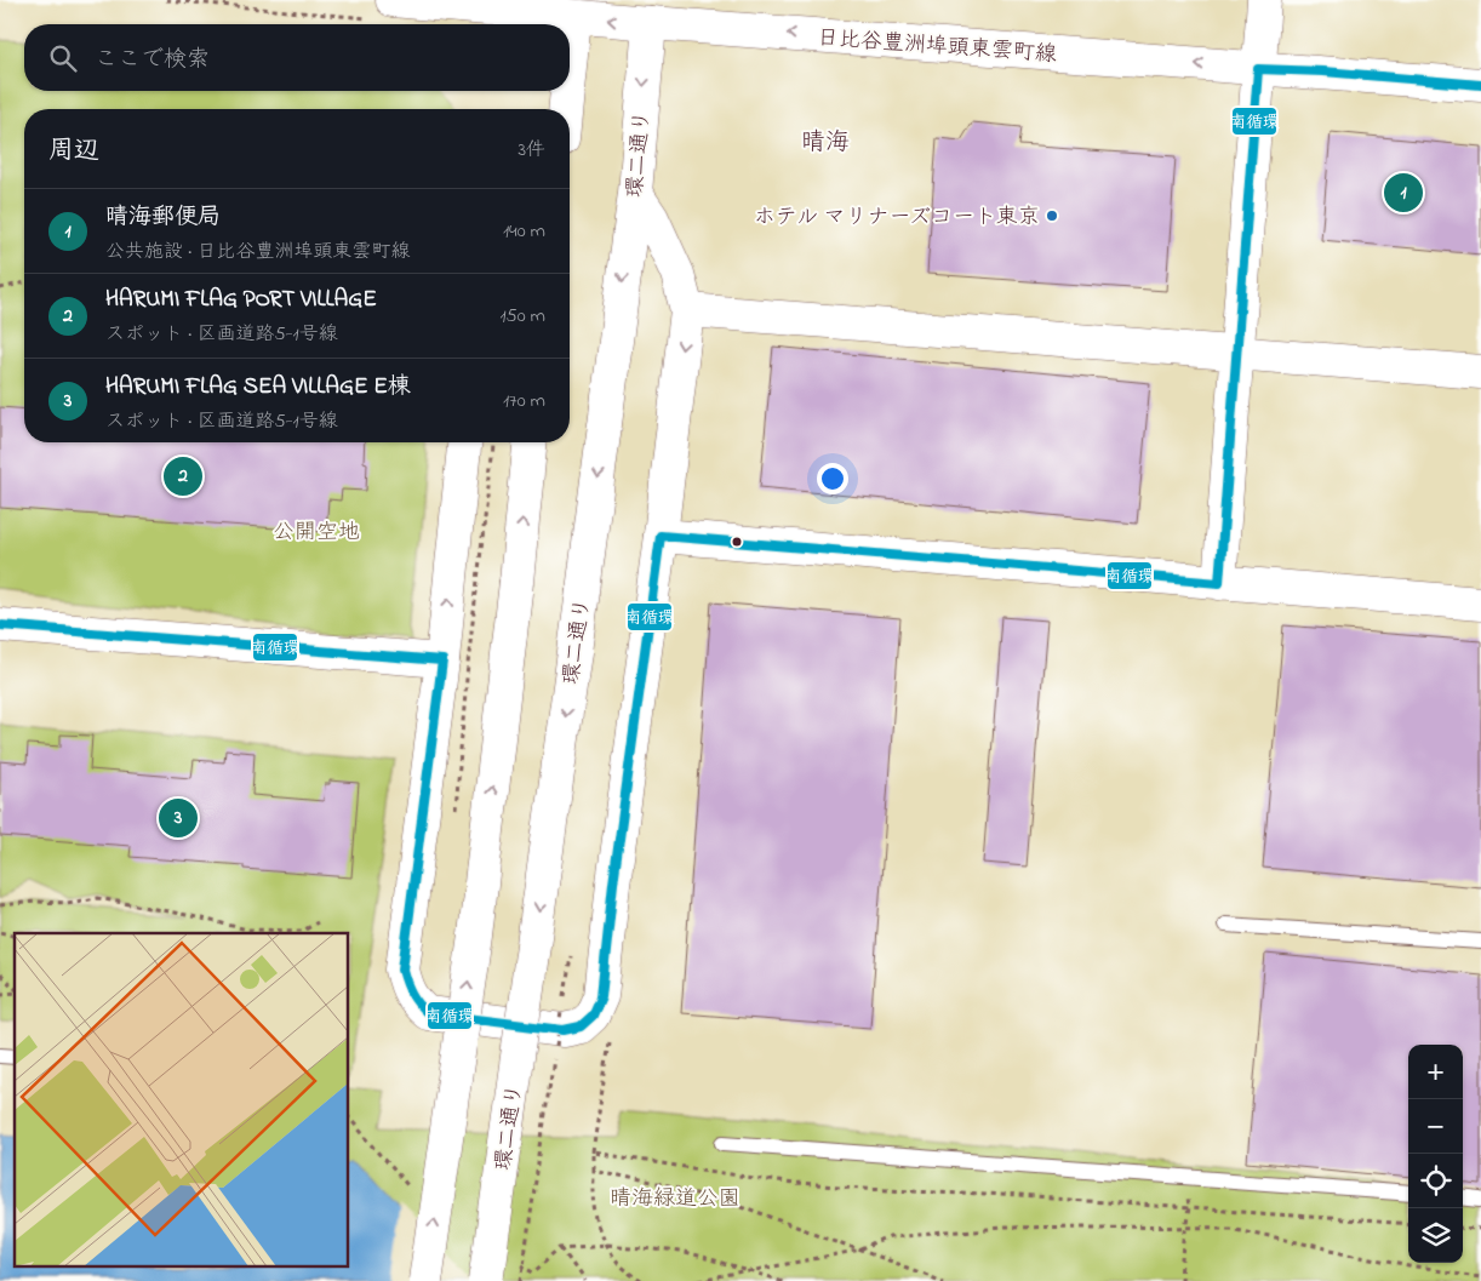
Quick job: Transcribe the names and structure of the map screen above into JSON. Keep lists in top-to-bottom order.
{
  "streets": {
    "main road": ["日比谷豊洲埠頭東雲町線", "環二通り"]
  },
  "crossings": [
    ["日比谷豊洲埠頭東雲町線", "環二通り"]
  ],
  "districts": ["晴海"],
  "parks": ["公開空地", "晴海緑道公園"],
  "places": ["ホテル マリナーズコート東京"],
  "lines": ["transit line 南循環"],
  "page": {
    "search": "ここで検索",
    "heading": ["周辺", "3件"],
    "pins": ["1", "2", "3"],
    "list": [
      {
        "mark": "1",
        "name": "晴海郵便局",
        "note": "公共施設 · 日比谷豊洲埠頭東雲町線",
        "value": "140 m"
      },
      {
        "mark": "2",
        "name": "HARUMI FLAG PORT VILLAGE",
        "note": "スポット · 区画道路5-1号線",
        "value": "150 m"
      },
      {
        "mark": "3",
        "name": "HARUMI FLAG SEA VILLAGE E棟",
        "note": "スポット · 区画道路5-1号線",
        "value": "170 m"
      }
    ],
    "map_buttons": ["+", "−"]
  }
}
